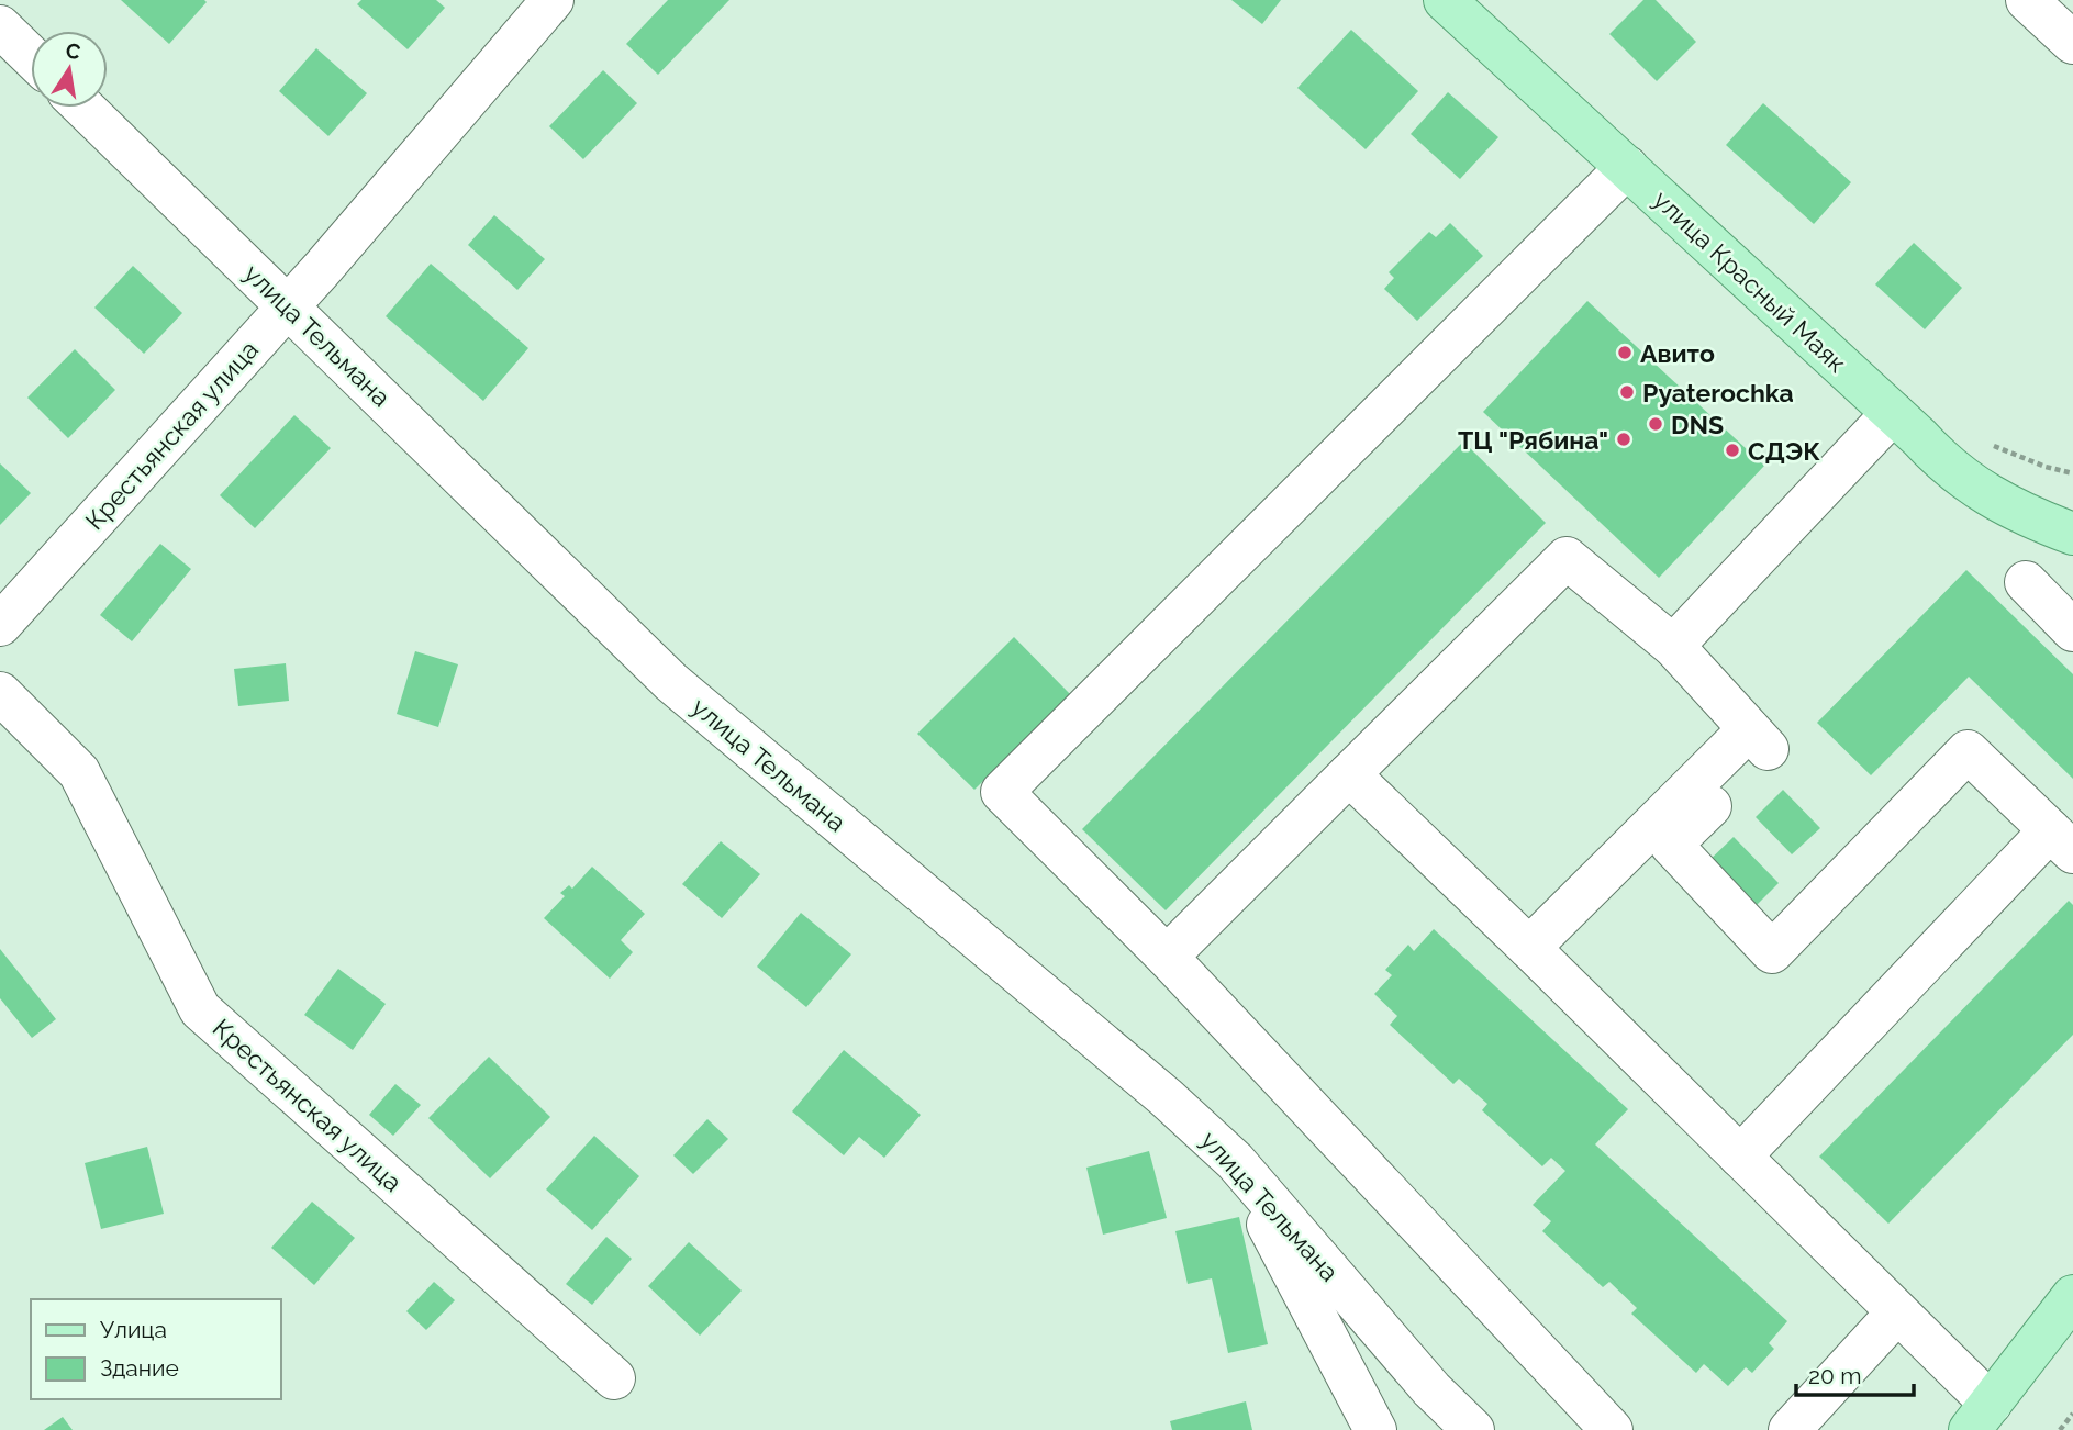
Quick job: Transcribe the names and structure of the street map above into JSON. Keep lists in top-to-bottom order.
{
  "streets": {
    "main road": ["улица Красный Маяк"],
    "street": ["улица Тельмана", "Крестьянская улица"]
  },
  "crossings": [
    ["улица Тельмана", "Крестьянская улица"]
  ],
  "places": [
    "Авито",
    "Pyaterochka",
    "DNS",
    "ТЦ \"Рябина\"",
    "СДЭК"
  ],
  "legend": ["Улица", "Здание"],
  "scale_bar": "20 m",
  "north": "top"
}
